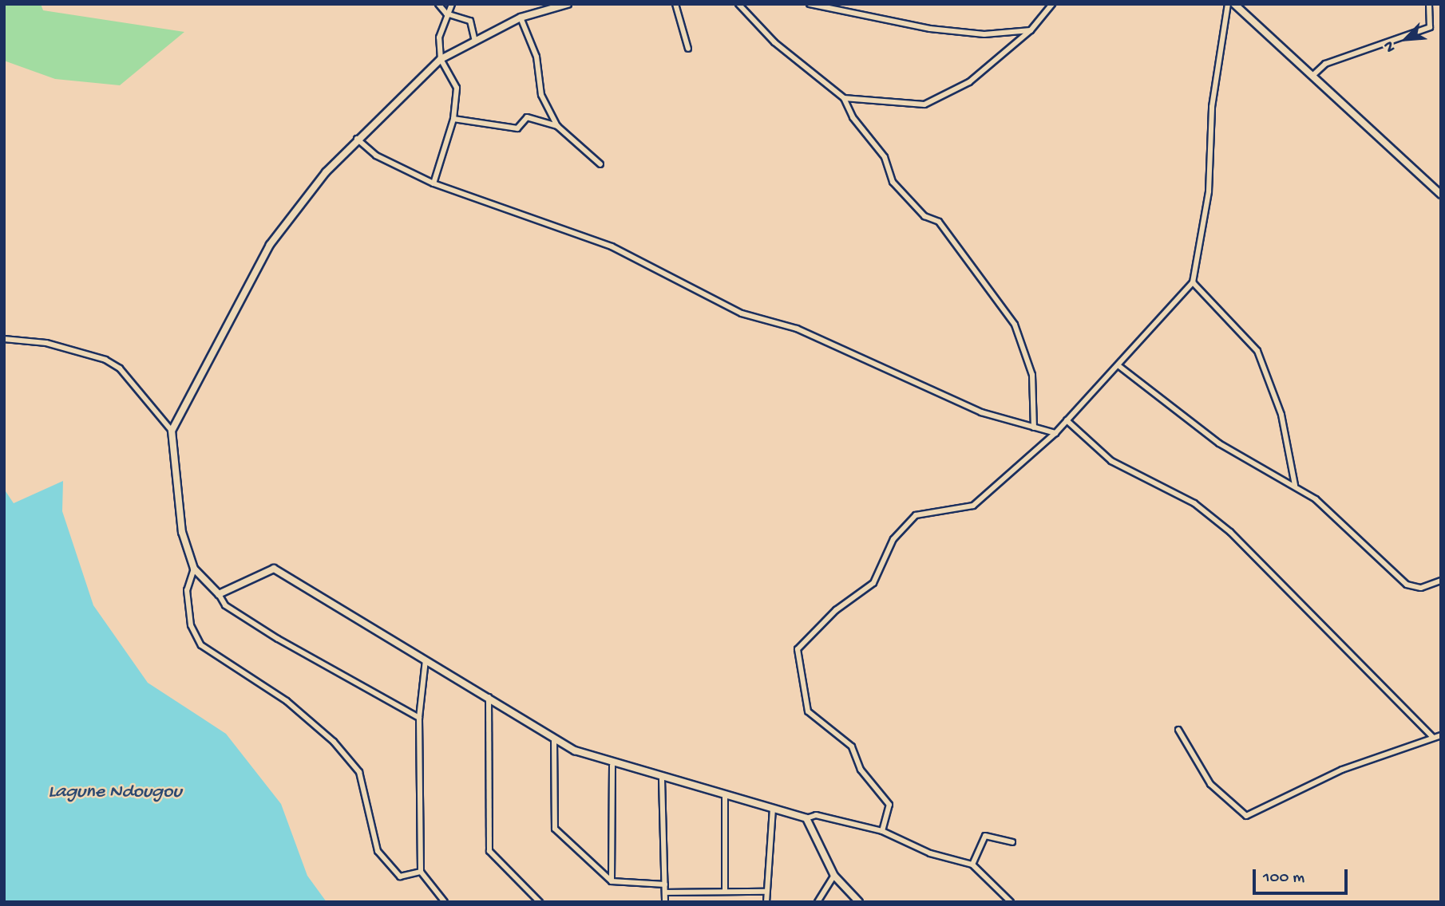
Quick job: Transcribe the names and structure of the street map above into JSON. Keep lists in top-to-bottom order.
{
  "water": ["Lagune Ndougou"],
  "scale_bar": "100 m",
  "north": "bottom left"
}
